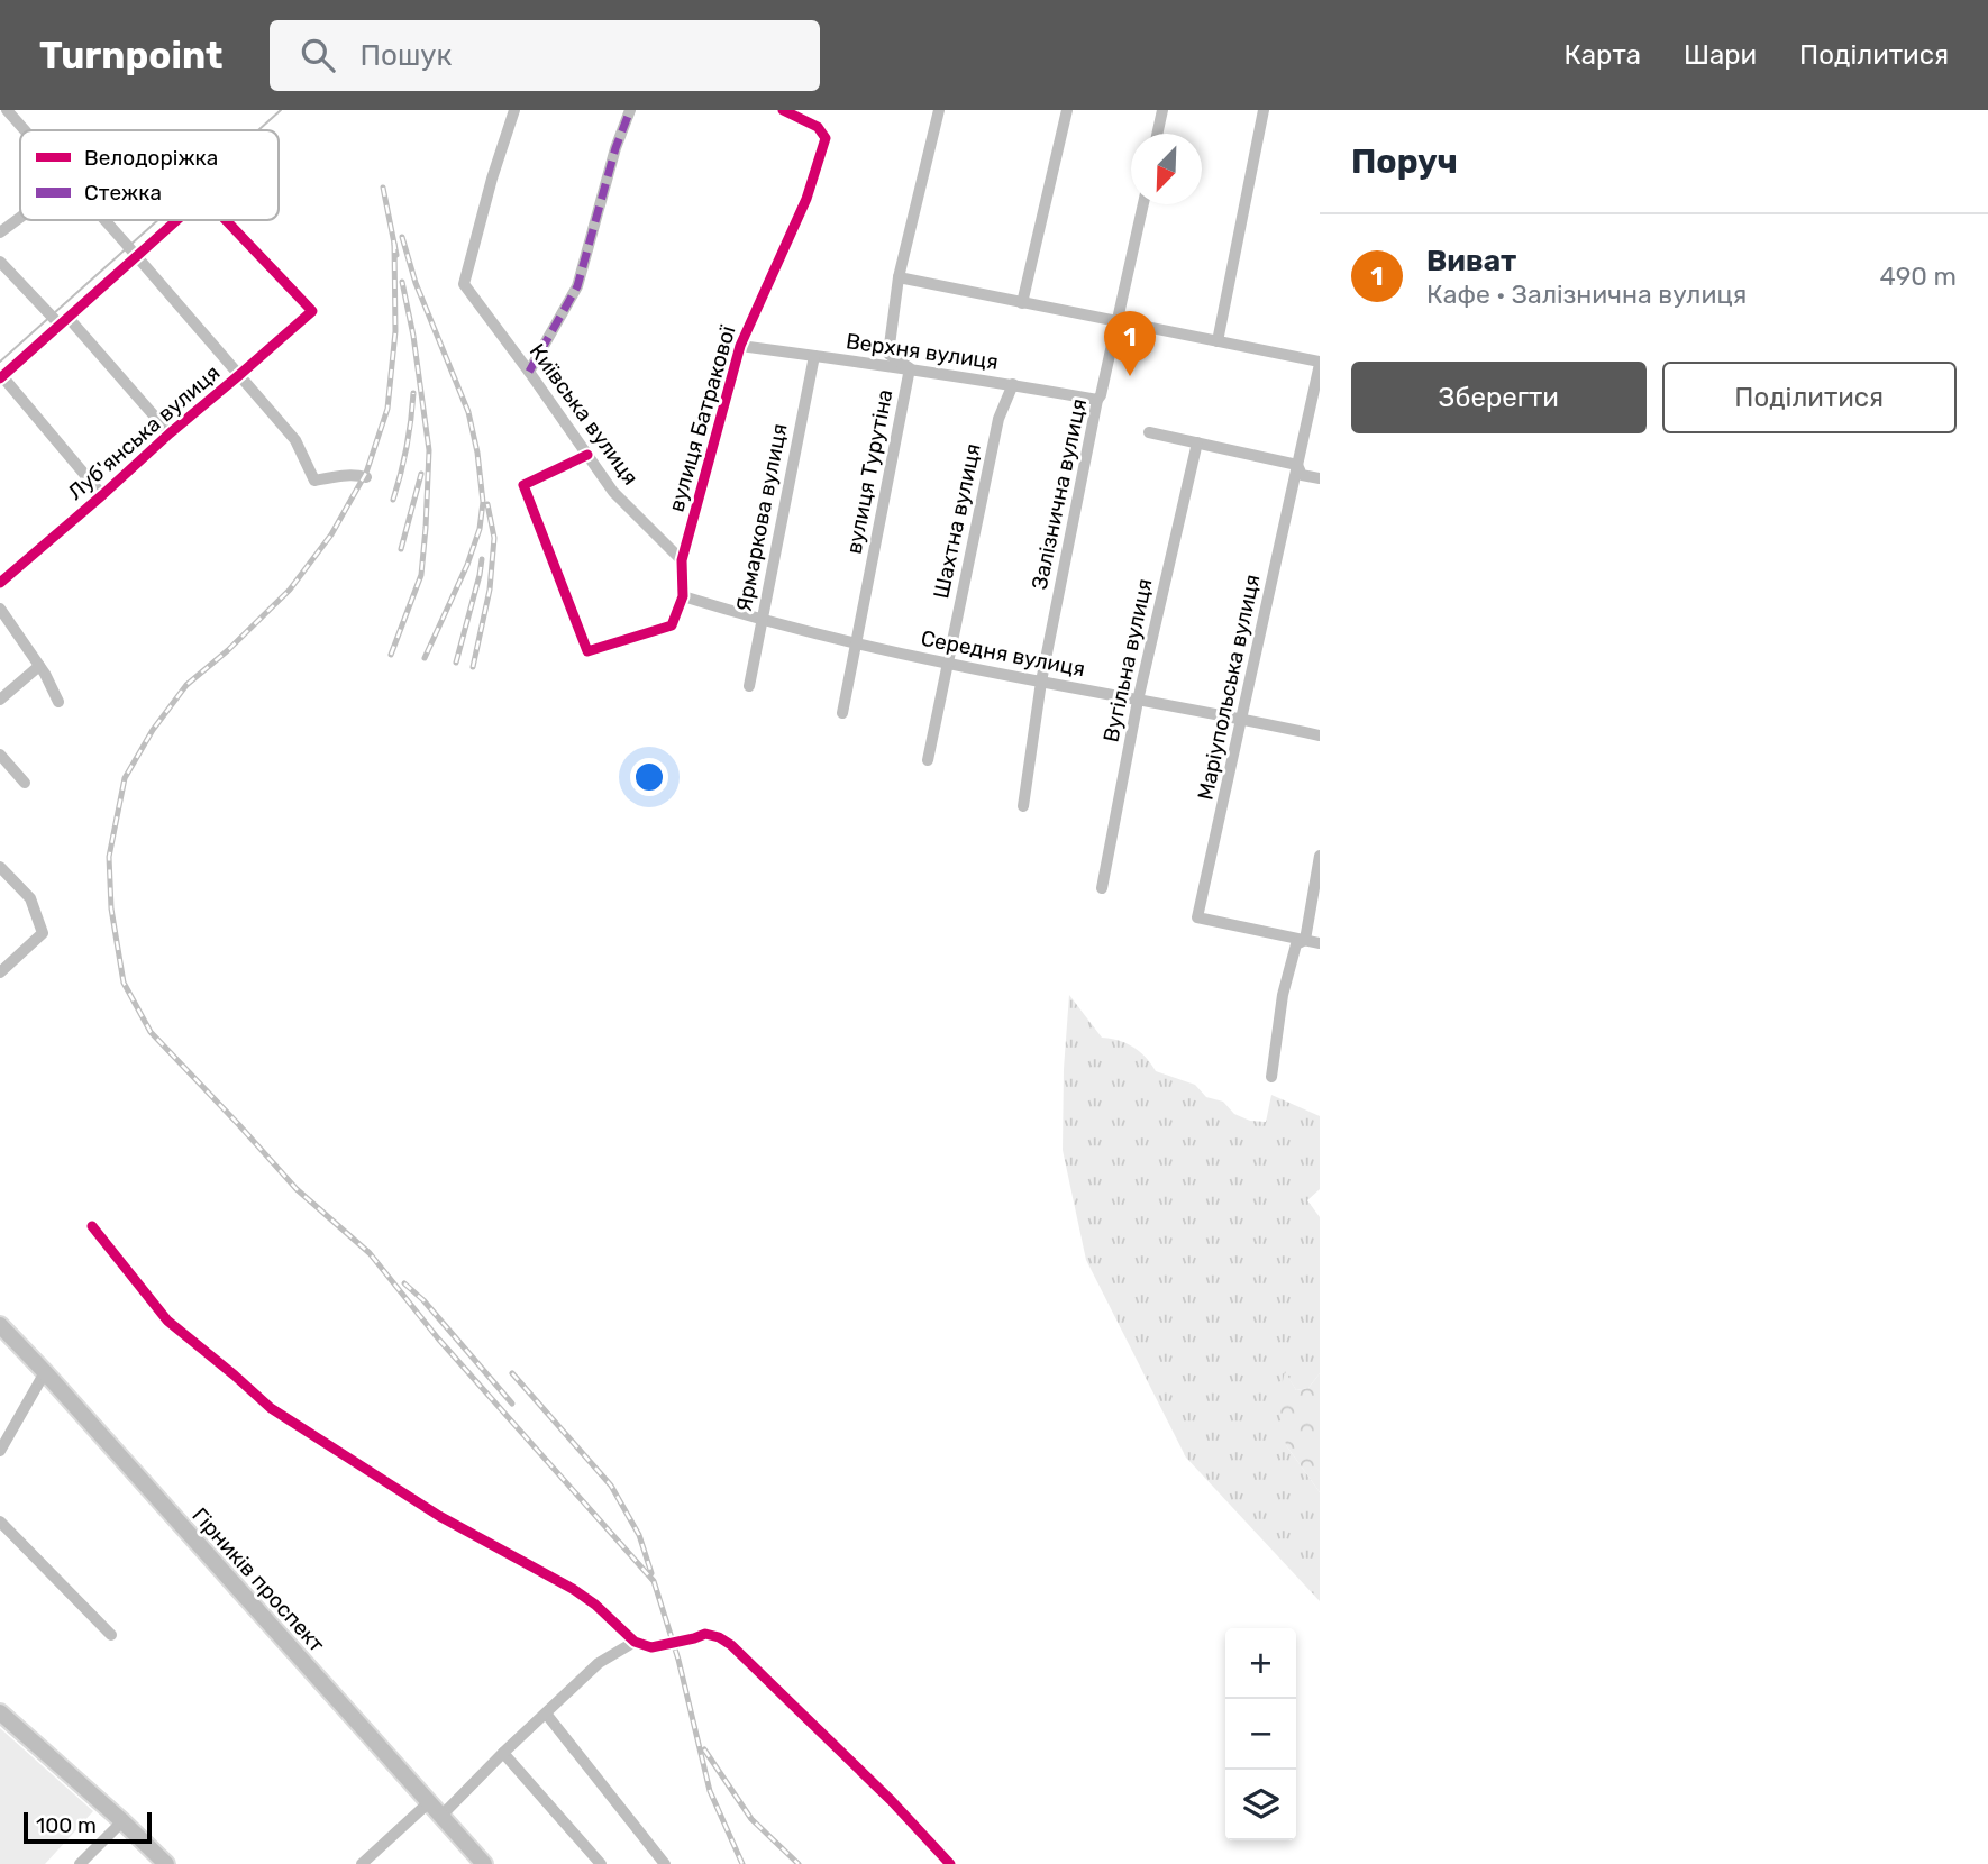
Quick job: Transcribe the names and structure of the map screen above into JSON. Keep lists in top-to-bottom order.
{
  "streets": {
    "main road": ["Гірників проспект"],
    "street": [
      "Верхня вулиця",
      "Київська вулиця",
      "вулиця Батракової",
      "Луб'янська вулиця",
      "вулиця Турутіна",
      "Залізнична вулиця",
      "Ярмаркова вулиця",
      "Шахтна вулиця",
      "Середня вулиця",
      "Вугільна вулиця",
      "Маріупольська вулиця"
    ]
  },
  "crossings": [
    ["Верхня вулиця", "вулиця Батракової"],
    ["Верхня вулиця", "вулиця Турутіна"],
    ["Верхня вулиця", "Залізнична вулиця"],
    ["Верхня вулиця", "Ярмаркова вулиця"],
    ["Верхня вулиця", "Шахтна вулиця"],
    ["Київська вулиця", "вулиця Батракової"],
    ["вулиця Батракової", "Середня вулиця"],
    ["вулиця Турутіна", "Середня вулиця"],
    ["Залізнична вулиця", "Середня вулиця"],
    ["Ярмаркова вулиця", "Середня вулиця"],
    ["Шахтна вулиця", "Середня вулиця"],
    ["Середня вулиця", "Вугільна вулиця"],
    ["Середня вулиця", "Маріупольська вулиця"]
  ],
  "legend": ["Велодоріжка", "Стежка"],
  "scale_bar": "100 m",
  "north": "bottom left",
  "page": {
    "header": "Turnpoint",
    "search": "Пошук",
    "nav": ["Карта", "Шари", "Поділитися"],
    "heading": "Поруч",
    "list": [
      {
        "mark": "1",
        "name": "Виват",
        "note": "Кафе · Залізнична вулиця",
        "value": "490 m"
      }
    ],
    "pins": "1",
    "buttons": ["Зберегти", "Поділитися"],
    "map_buttons": ["+", "−"],
    "scale": "100 m"
  }
}
